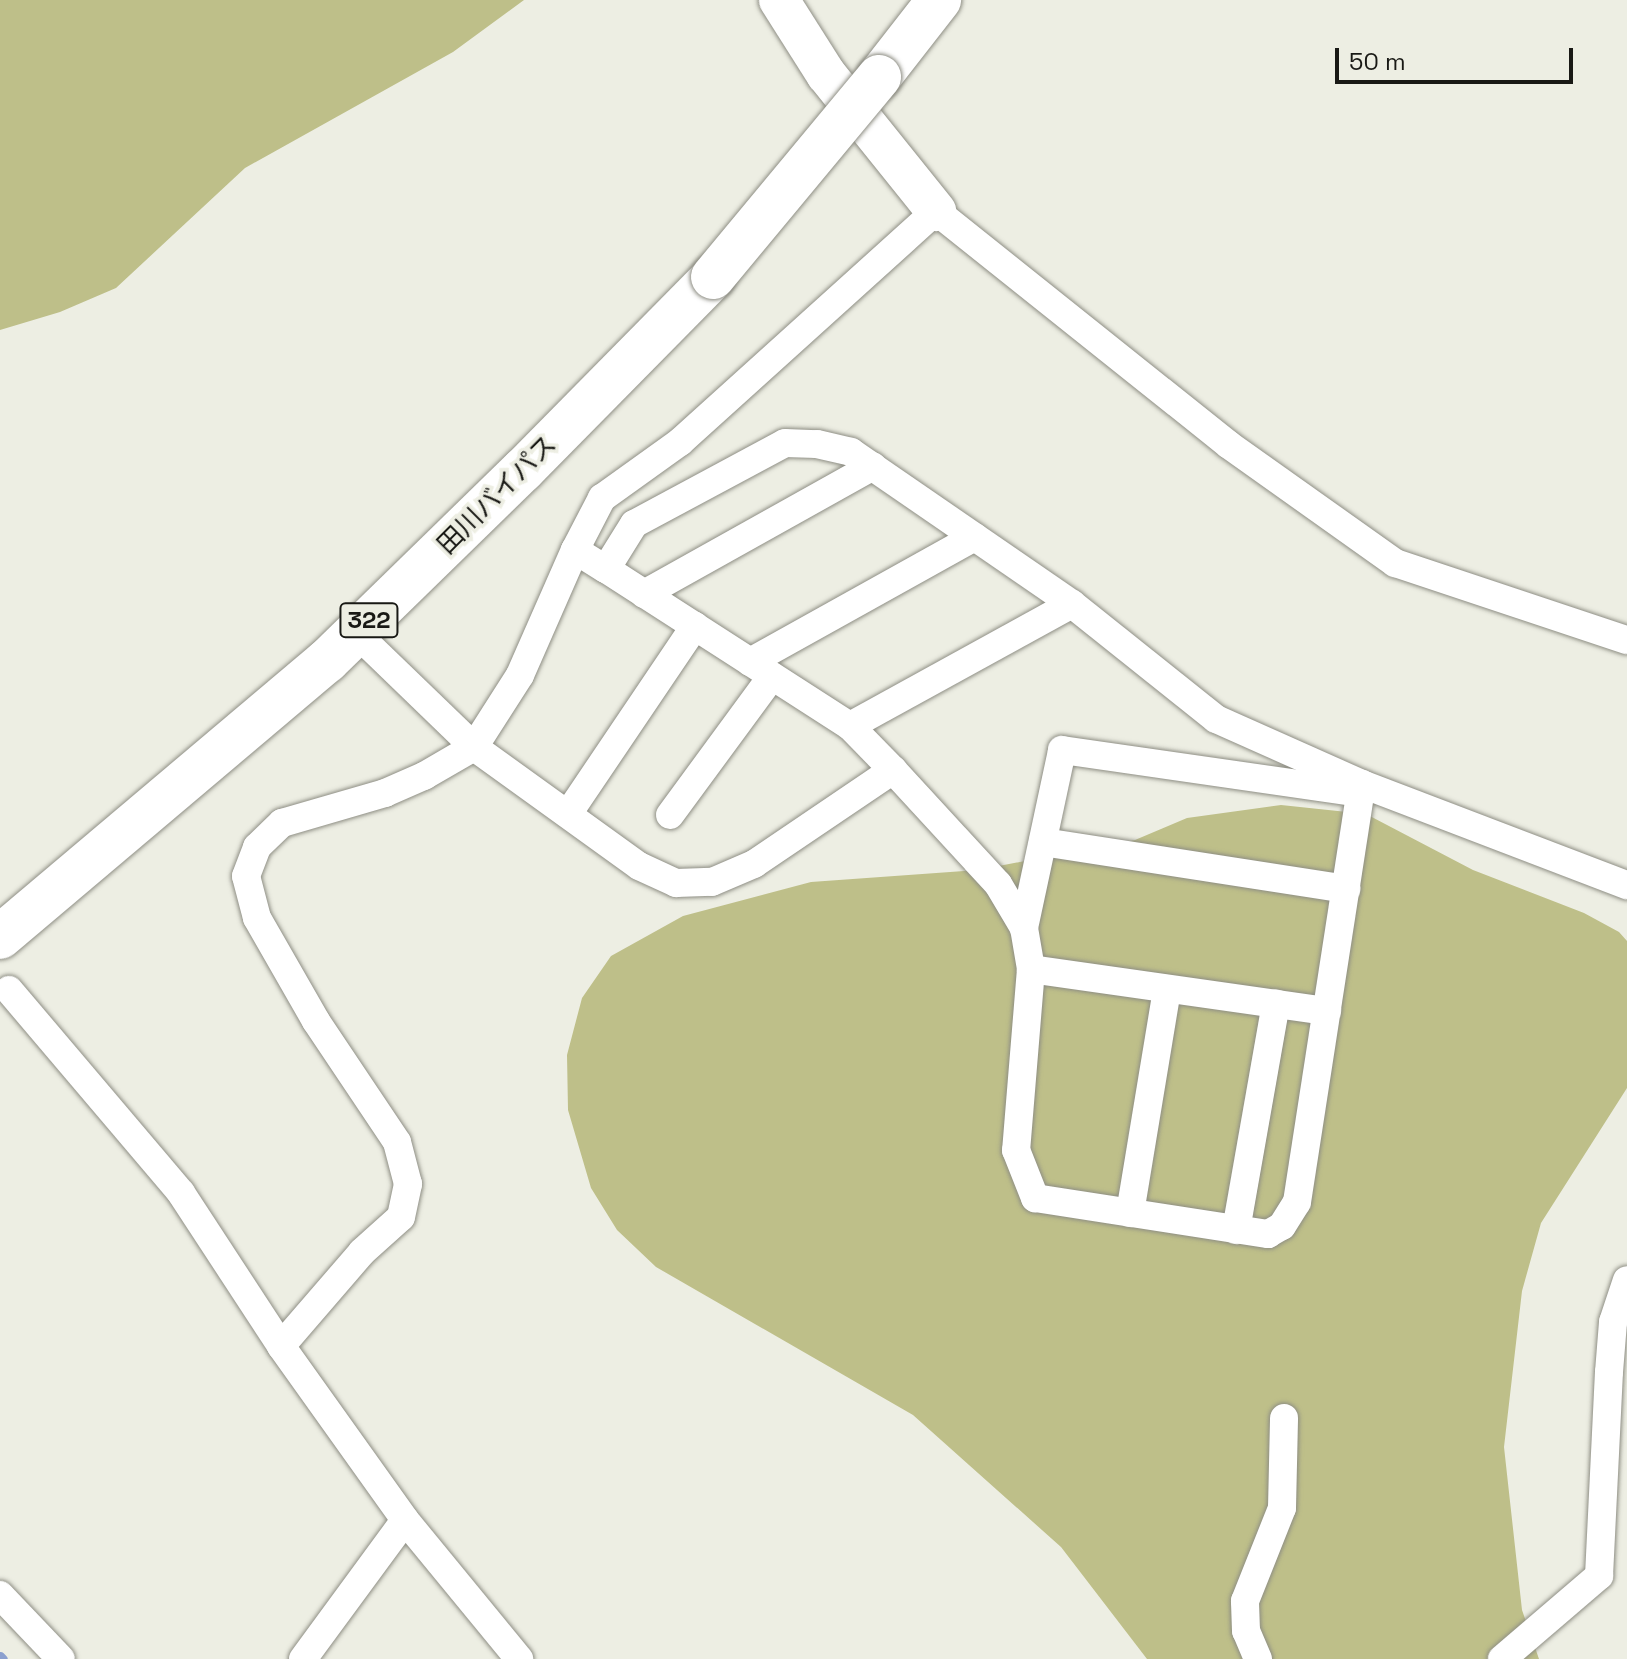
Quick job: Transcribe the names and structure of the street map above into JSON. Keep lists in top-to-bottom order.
{
  "streets": {
    "highway": ["田川バイパス", "322"]
  },
  "scale_bar": "50 m"
}
